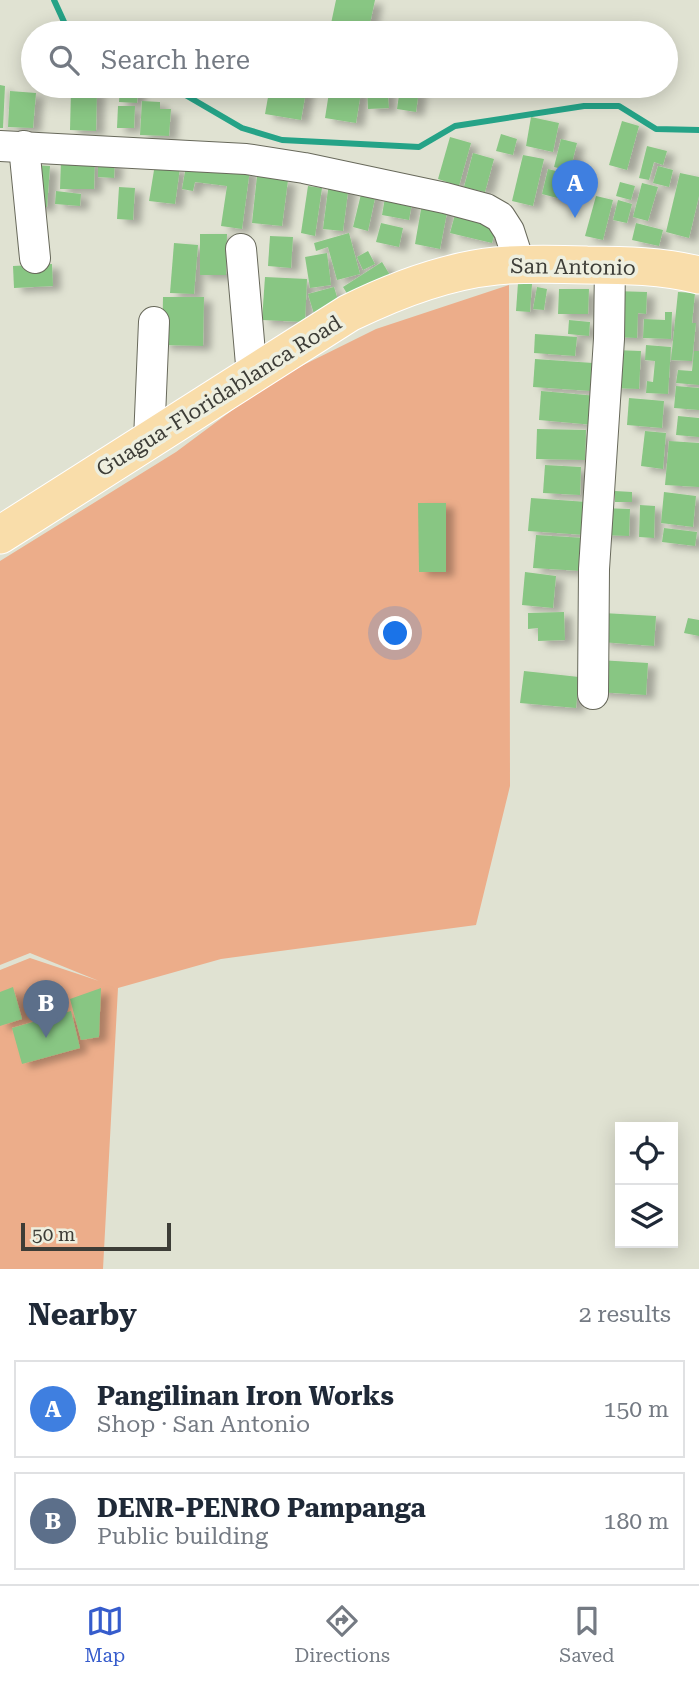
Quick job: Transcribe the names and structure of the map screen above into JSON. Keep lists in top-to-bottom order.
{
  "streets": {
    "main road": ["San Antonio", "Guagua-Floridablanca Road"]
  },
  "crossings": [
    ["San Antonio", "Guagua-Floridablanca Road"]
  ],
  "scale_bar": "50 m",
  "page": {
    "search": "Search here",
    "pins": ["A", "B"],
    "scale": "50 m",
    "heading": ["Nearby", "2 results"],
    "list": [
      {
        "mark": "A",
        "name": "Pangilinan Iron Works",
        "note": "Shop · San Antonio",
        "value": "150 m"
      },
      {
        "mark": "B",
        "name": "DENR-PENRO Pampanga",
        "note": "Public building",
        "value": "180 m"
      }
    ],
    "nav": ["Map", "Directions", "Saved"]
  }
}
